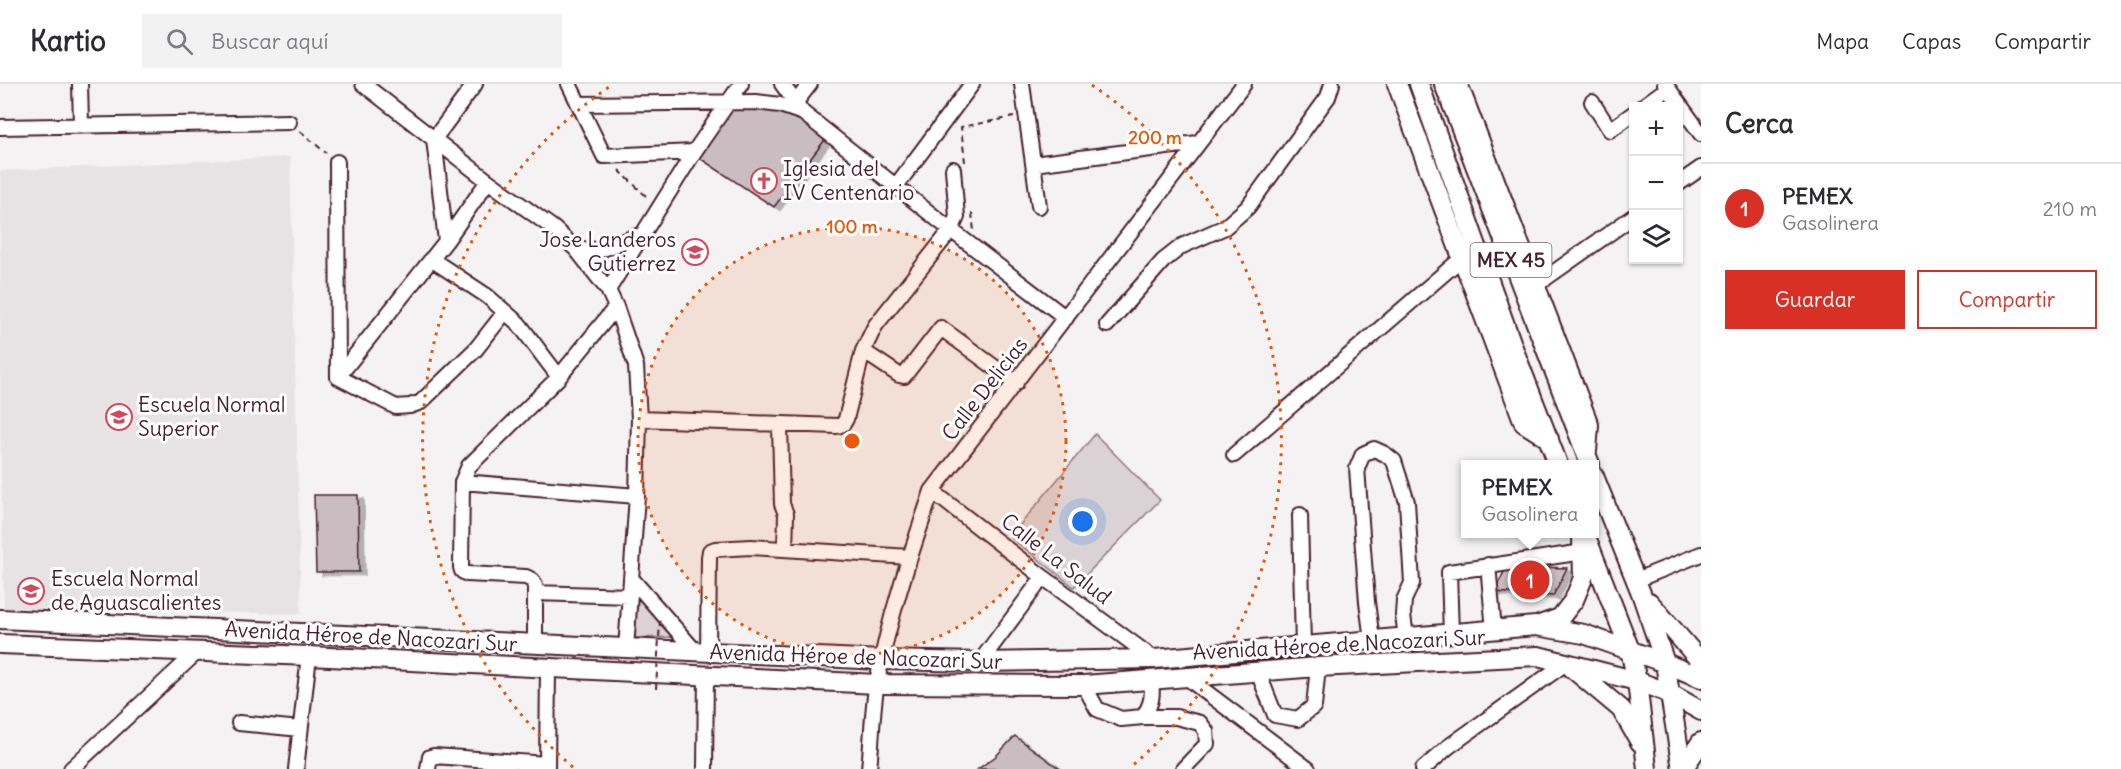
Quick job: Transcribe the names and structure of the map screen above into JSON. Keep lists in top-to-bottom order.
{
  "streets": {
    "main road": ["MEX 45", "Avenida Héroe de Nacozari Sur"],
    "street": ["Calle Delicias", "Calle La Salud"]
  },
  "crossings": [
    ["Calle Delicias", "Calle La Salud"],
    ["Calle Delicias", "Avenida Héroe de Nacozari Sur"],
    ["Calle La Salud", "Avenida Héroe de Nacozari Sur"]
  ],
  "places": {
    "church": ["Iglesia del IV Centenario"],
    "school or university": ["Jose Landeros Gutierrez", "Escuela Normal Superior", "Escuela Normal de Aguascalientes"]
  },
  "page": {
    "header": "Kartio",
    "search": "Buscar aquí",
    "nav": ["Mapa", "Capas", "Compartir"],
    "heading": "Cerca",
    "map_buttons": ["+", "−"],
    "list": [
      {
        "mark": "1",
        "name": "PEMEX",
        "note": "Gasolinera",
        "value": "210 m"
      }
    ],
    "buttons": ["Guardar", "Compartir"],
    "popup": ["PEMEX", "Gasolinera"],
    "pins": "1"
  },
  "rings": ["200 m", "100 m"]
}
